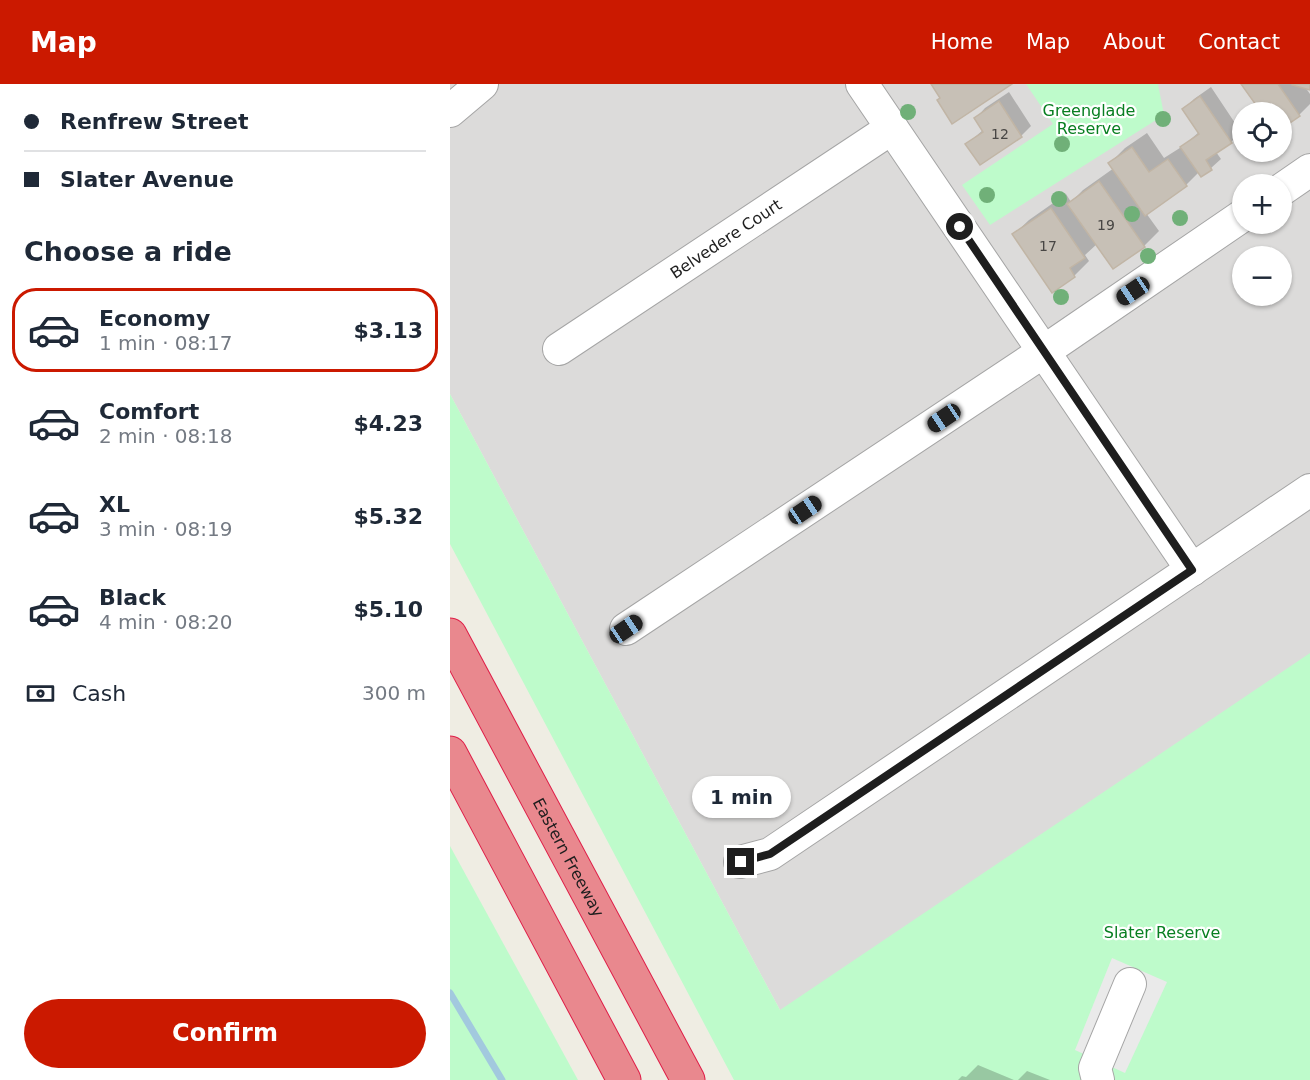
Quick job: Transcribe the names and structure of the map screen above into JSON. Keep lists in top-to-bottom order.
{
  "streets": {
    "highway": ["Eastern Freeway"],
    "street": ["Belvedere Court"]
  },
  "parks": ["Greenglade Reserve", "Slater Reserve"],
  "house_numbers": ["12", "19", "17"],
  "page": {
    "header": "Map",
    "nav": [
      "Home",
      "Map",
      "About",
      "Contact"
    ],
    "banner": ["Renfrew Street", "Slater Avenue"],
    "map_buttons": ["+", "−"],
    "heading": "Choose a ride",
    "list": [
      {
        "name": "Economy",
        "note": "1 min · 08:17",
        "value": "$3.13"
      },
      {
        "name": "Comfort",
        "note": "2 min · 08:18",
        "value": "$4.23"
      },
      {
        "name": "XL",
        "note": "3 min · 08:19",
        "value": "$5.32"
      },
      {
        "name": "Black",
        "note": "4 min · 08:20",
        "value": "$5.10"
      }
    ],
    "pay": ["Cash", "300 m"],
    "bubble": "1 min",
    "buttons": "Confirm"
  }
}
